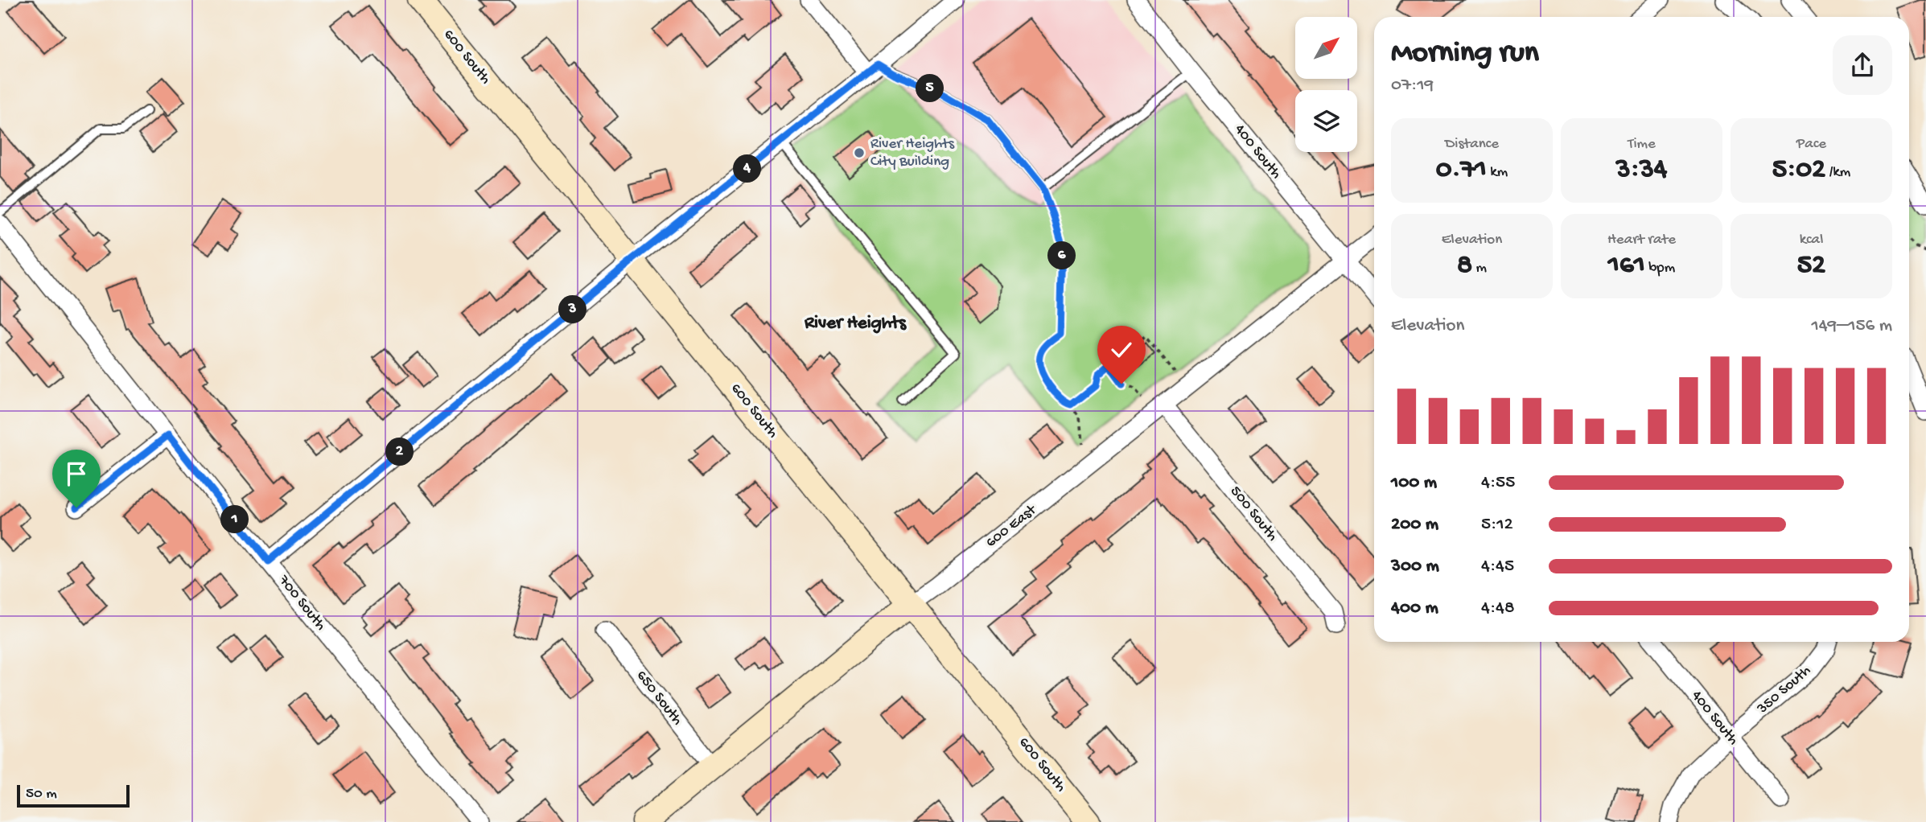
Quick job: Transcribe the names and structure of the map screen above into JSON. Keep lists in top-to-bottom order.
{
  "streets": {
    "street": [
      "600 South",
      "400 South",
      "500 South",
      "600 East",
      "700 South",
      "350 South",
      "650 South"
    ]
  },
  "crossings": [
    ["600 South", "600 East"],
    ["400 South", "600 East"],
    ["400 South", "350 South"],
    ["500 South", "600 East"],
    ["600 East", "650 South"]
  ],
  "districts": ["River Heights"],
  "places": ["River Heights City Building"],
  "scale_bar": "50 m",
  "north": "top right",
  "page": {
    "heading": ["Morning run", "07:19"],
    "pins": [
      "5",
      "4",
      "6",
      "3",
      "2",
      "1"
    ],
    "stats": [
      ["Distance", "0.71 km"],
      ["Time", "3:34"],
      ["Pace", "5:02 /km"],
      ["Elevation", "8 m"],
      ["Heart rate", "161 bpm"],
      ["kcal", "52"]
    ],
    "chart": ["Elevation", "149–156 m"],
    "list": [
      {
        "name": "100 m",
        "note": "4:55"
      },
      {
        "name": "200 m",
        "note": "5:12"
      },
      {
        "name": "300 m",
        "note": "4:45"
      },
      {
        "name": "400 m",
        "note": "4:48"
      }
    ],
    "scale": "50 m"
  }
}
